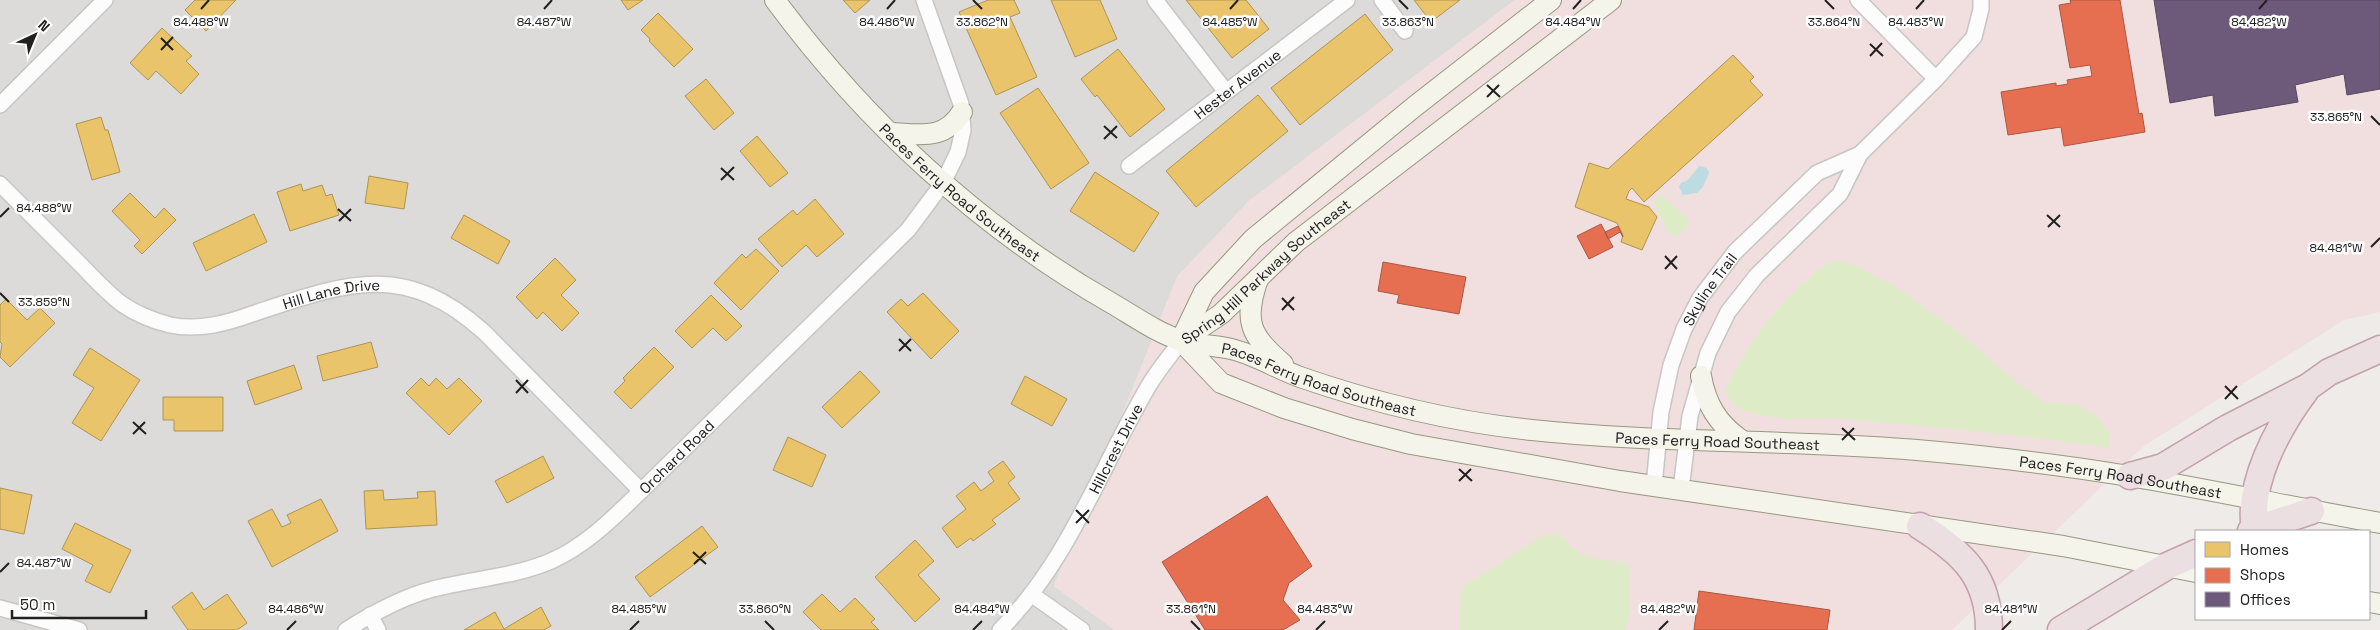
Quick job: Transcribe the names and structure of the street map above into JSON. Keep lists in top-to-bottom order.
{
  "streets": {
    "main road": ["Paces Ferry Road Southeast", "Spring Hill Parkway Southeast"],
    "street": [
      "Hester Avenue",
      "Skyline Trail",
      "Hill Lane Drive",
      "Hillcrest Drive",
      "Orchard Road"
    ]
  },
  "crossings": [
    ["Paces Ferry Road Southeast", "Spring Hill Parkway Southeast"],
    ["Paces Ferry Road Southeast", "Skyline Trail"],
    ["Paces Ferry Road Southeast", "Hillcrest Drive"],
    ["Paces Ferry Road Southeast", "Orchard Road"],
    ["Spring Hill Parkway Southeast", "Hillcrest Drive"],
    ["Hill Lane Drive", "Orchard Road"]
  ],
  "legend": ["Homes", "Shops", "Offices"],
  "scale_bar": "50 m",
  "north": "top right",
  "coordinates": [
    "33.862°N",
    "33.863°N",
    "33.864°N",
    "84.488°W",
    "84.487°W",
    "84.486°W",
    "84.485°W",
    "84.484°W",
    "84.483°W",
    "84.482°W",
    "33.865°N",
    "84.481°W",
    "33.859°N",
    "33.860°N",
    "33.861°N"
  ]
}
